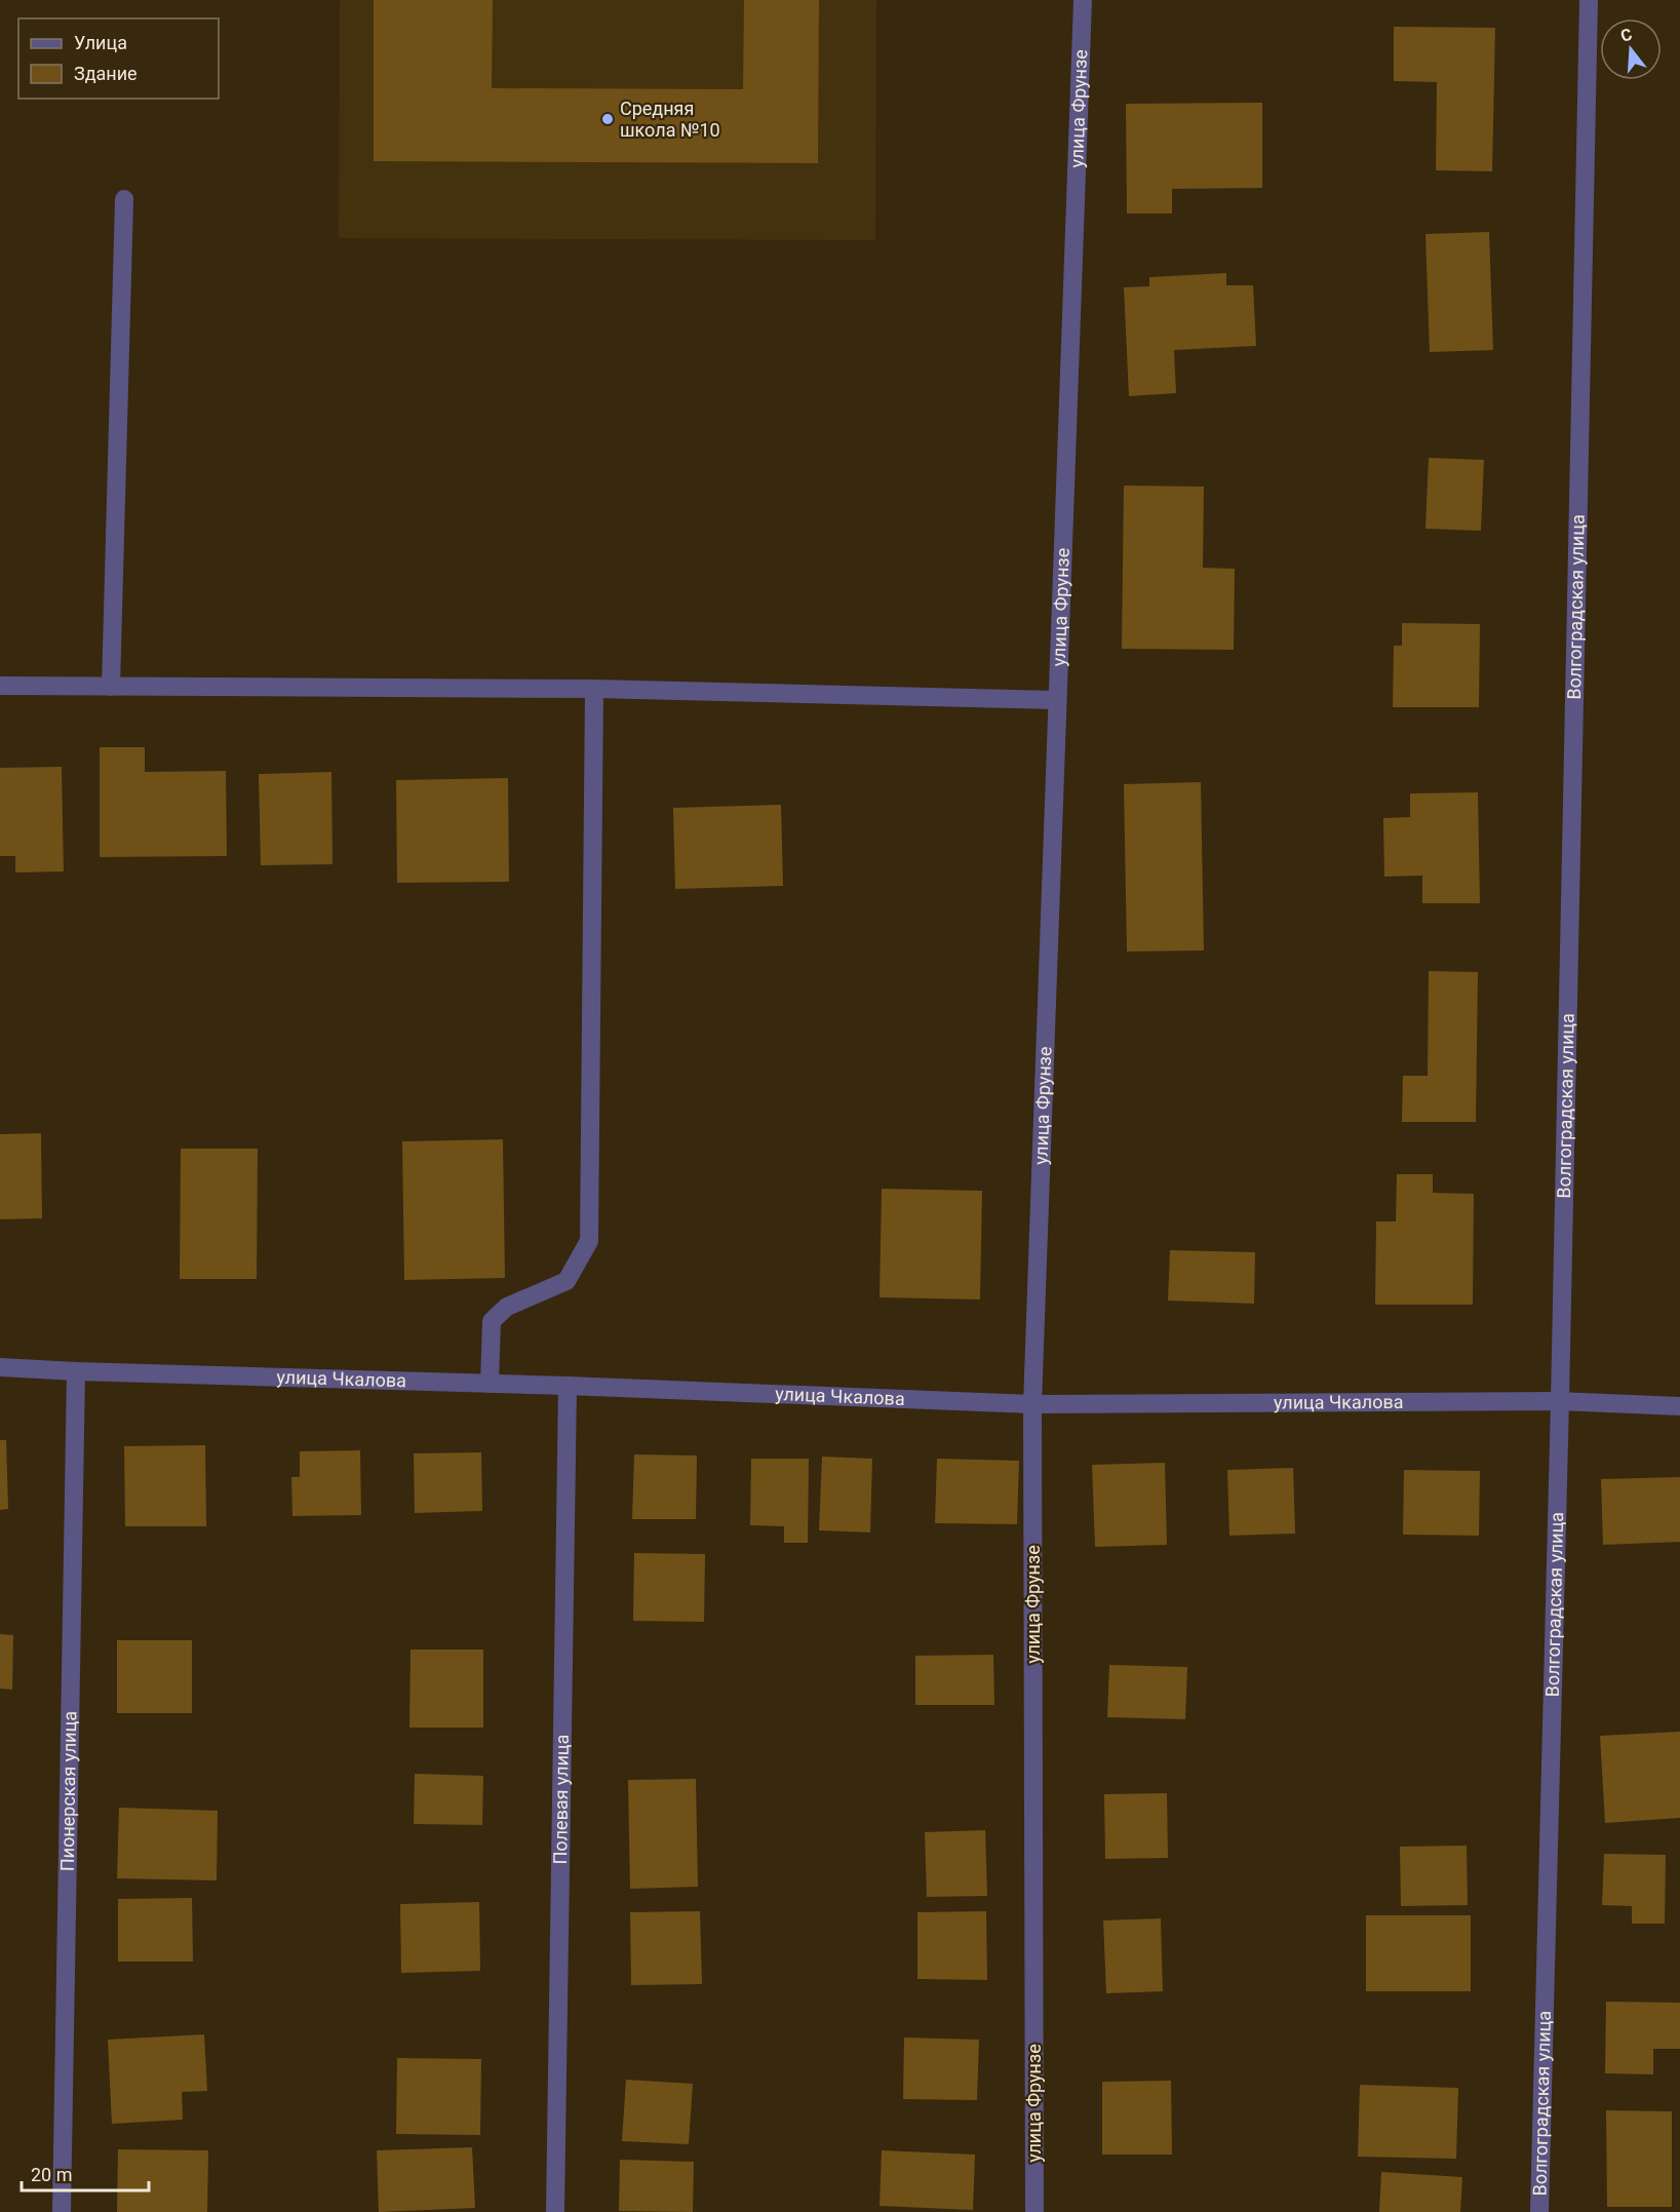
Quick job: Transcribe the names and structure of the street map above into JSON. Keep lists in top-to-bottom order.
{
  "streets": {
    "street": [
      "улица Фрунзе",
      "Волгоградская улица",
      "улица Чкалова",
      "Пионерская улица",
      "Полевая улица"
    ]
  },
  "crossings": [
    ["улица Фрунзе", "улица Чкалова"],
    ["Волгоградская улица", "улица Чкалова"],
    ["улица Чкалова", "Пионерская улица"],
    ["улица Чкалова", "Полевая улица"]
  ],
  "places": ["Средняя школа №10"],
  "legend": ["Улица", "Здание"],
  "scale_bar": "20 m",
  "north": "top"
}
